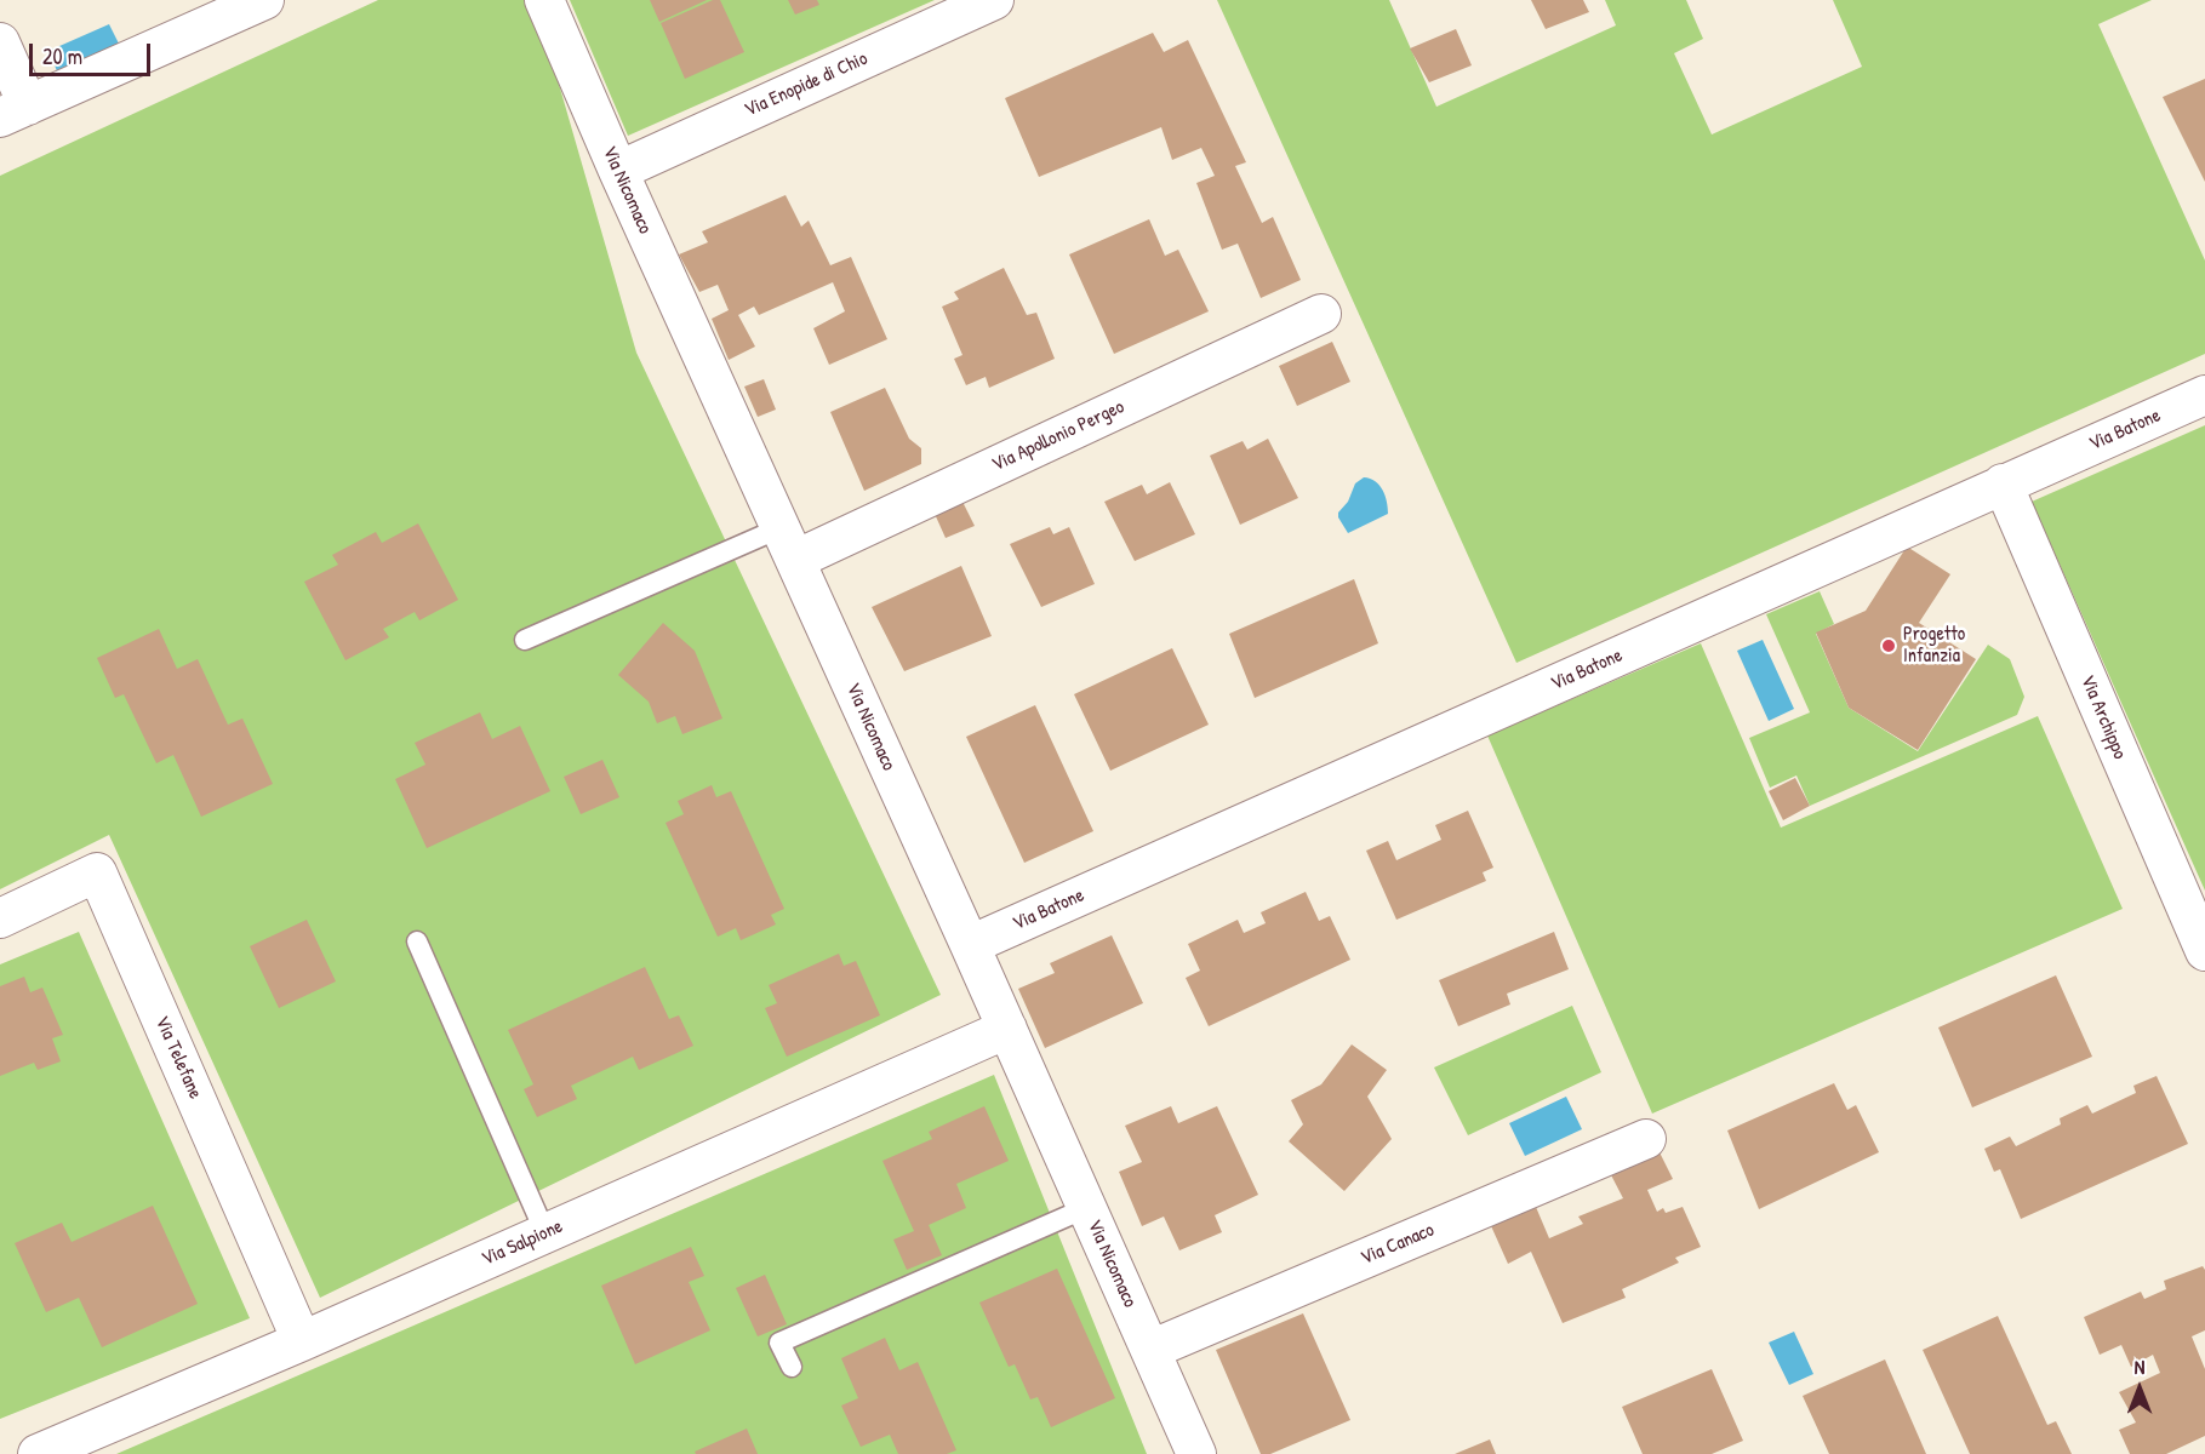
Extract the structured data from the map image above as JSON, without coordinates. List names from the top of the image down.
{
  "streets": {
    "street": [
      "Via Enopide di Chio",
      "Via Nicomaco",
      "Via Batone",
      "Via Apollonio Pergeo",
      "Via Archippo",
      "Via Telefane",
      "Via Salpione",
      "Via Canaco"
    ]
  },
  "crossings": [
    ["Via Enopide di Chio", "Via Nicomaco"],
    ["Via Nicomaco", "Via Batone"],
    ["Via Nicomaco", "Via Apollonio Pergeo"],
    ["Via Nicomaco", "Via Salpione"],
    ["Via Nicomaco", "Via Canaco"],
    ["Via Batone", "Via Archippo"],
    ["Via Telefane", "Via Salpione"]
  ],
  "places": ["Progetto Infanzia"],
  "scale_bar": "20 m",
  "north": "top"
}
